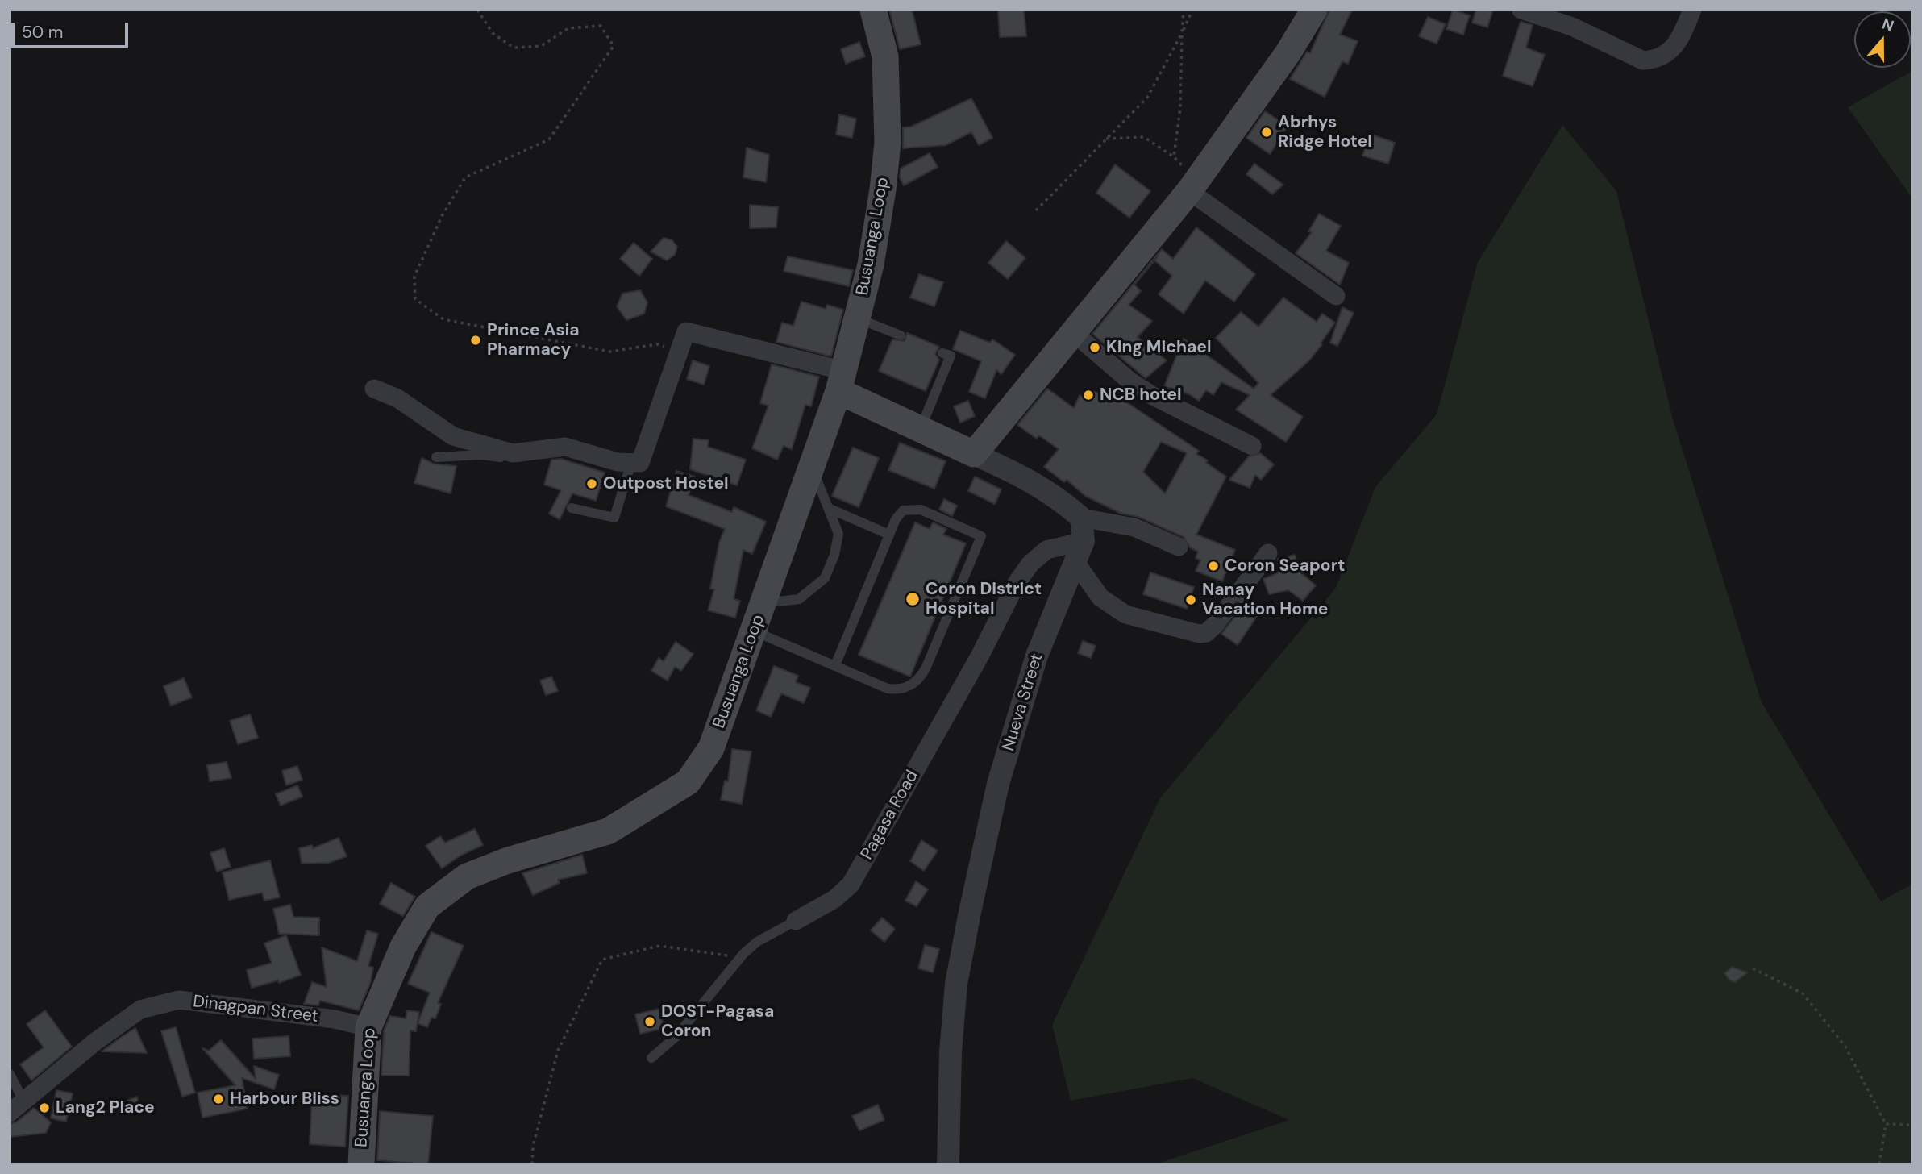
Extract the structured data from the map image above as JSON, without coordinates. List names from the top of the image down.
{
  "streets": {
    "main road": ["Busuanga Loop"],
    "street": ["Nueva Street", "Pagasa Road", "Dinagpan Street"]
  },
  "crossings": [
    ["Busuanga Loop", "Dinagpan Street"],
    ["Nueva Street", "Pagasa Road"]
  ],
  "places": [
    "Abrhys Ridge Hotel",
    "Prince Asia Pharmacy",
    "King Michael",
    "NCB hotel",
    "Outpost Hostel",
    "Coron Seaport",
    "Coron District Hospital",
    "Nanay Vacation Home",
    "DOST-Pagasa Coron",
    "Harbour Bliss",
    "Lang2 Place"
  ],
  "scale_bar": "50 m",
  "north": "top"
}
